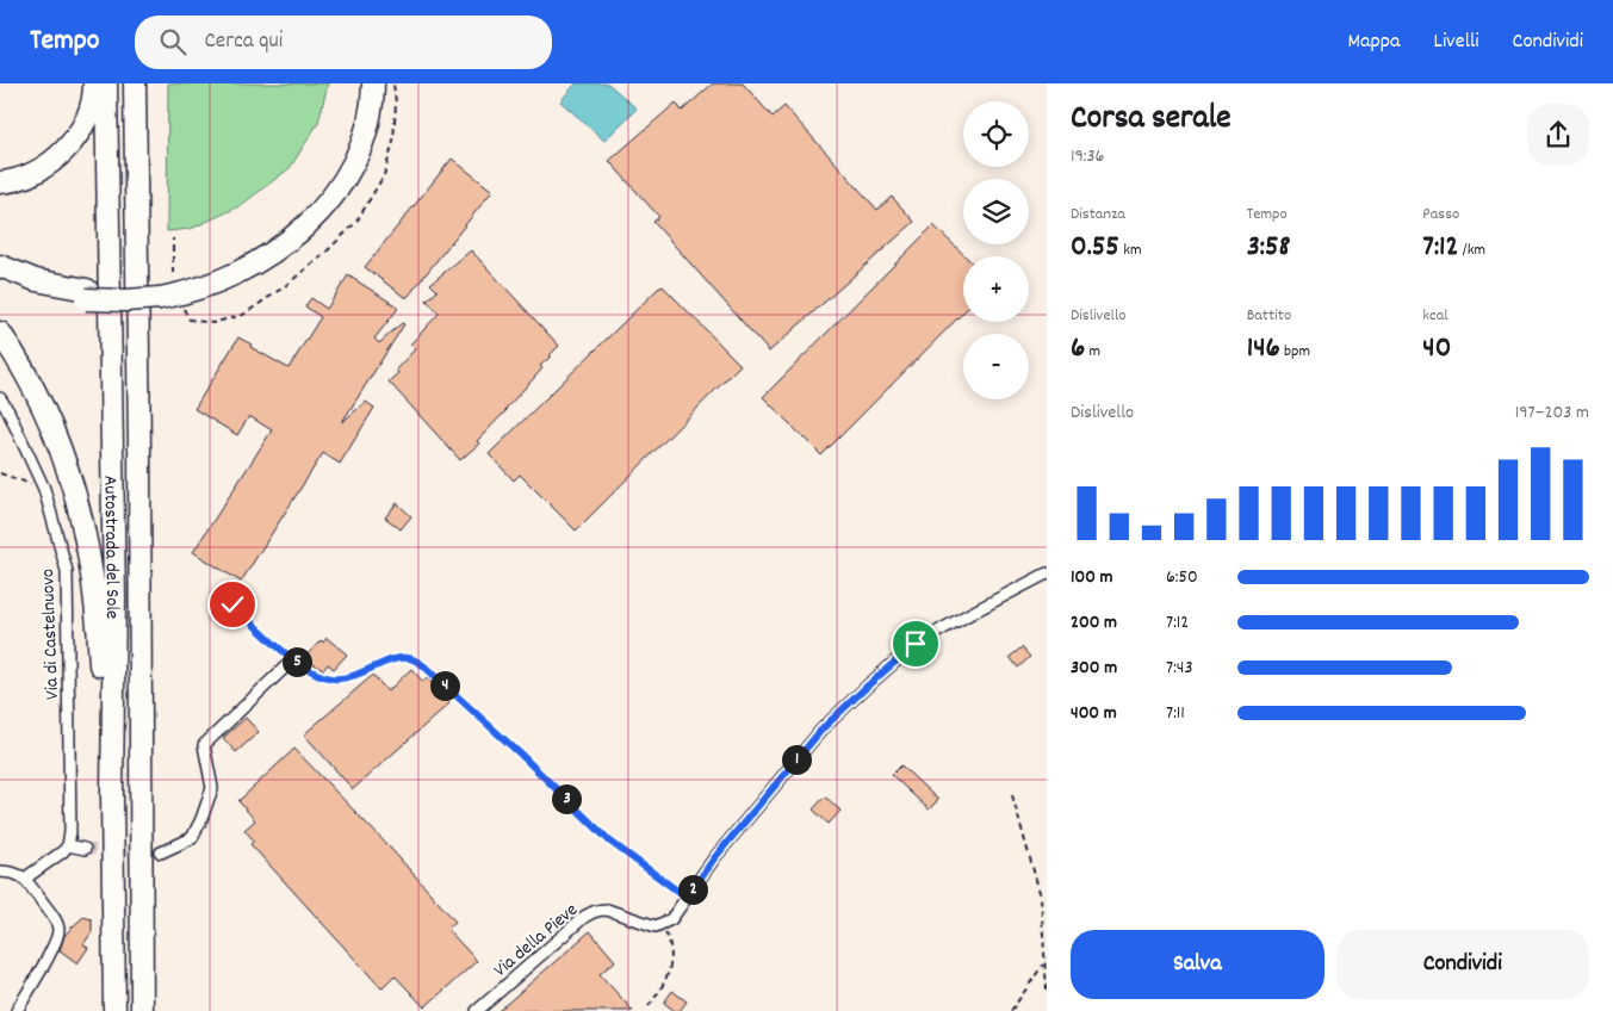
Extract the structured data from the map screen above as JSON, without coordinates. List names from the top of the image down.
{
  "streets": {
    "highway": ["Autostrada del Sole"],
    "street": ["Via di Castelnuovo", "Via della Pieve"]
  },
  "page": {
    "header": "Tempo",
    "search": "Cerca qui",
    "nav": ["Mappa", "Livelli", "Condividi"],
    "heading": ["Corsa serale", "19:36"],
    "map_buttons": ["+", "−"],
    "stats": [
      ["Distanza", "0.55 km"],
      ["Tempo", "3:58"],
      ["Passo", "7:12 /km"],
      ["Dislivello", "6 m"],
      ["Battito", "146 bpm"],
      ["kcal", "40"]
    ],
    "chart": ["Dislivello", "197–203 m"],
    "list": [
      {
        "name": "100 m",
        "note": "6:50"
      },
      {
        "name": "200 m",
        "note": "7:12"
      },
      {
        "name": "300 m",
        "note": "7:43"
      },
      {
        "name": "400 m",
        "note": "7:11"
      }
    ],
    "pins": [
      "5",
      "4",
      "1",
      "3",
      "2"
    ],
    "buttons": ["Salva", "Condividi"]
  }
}
